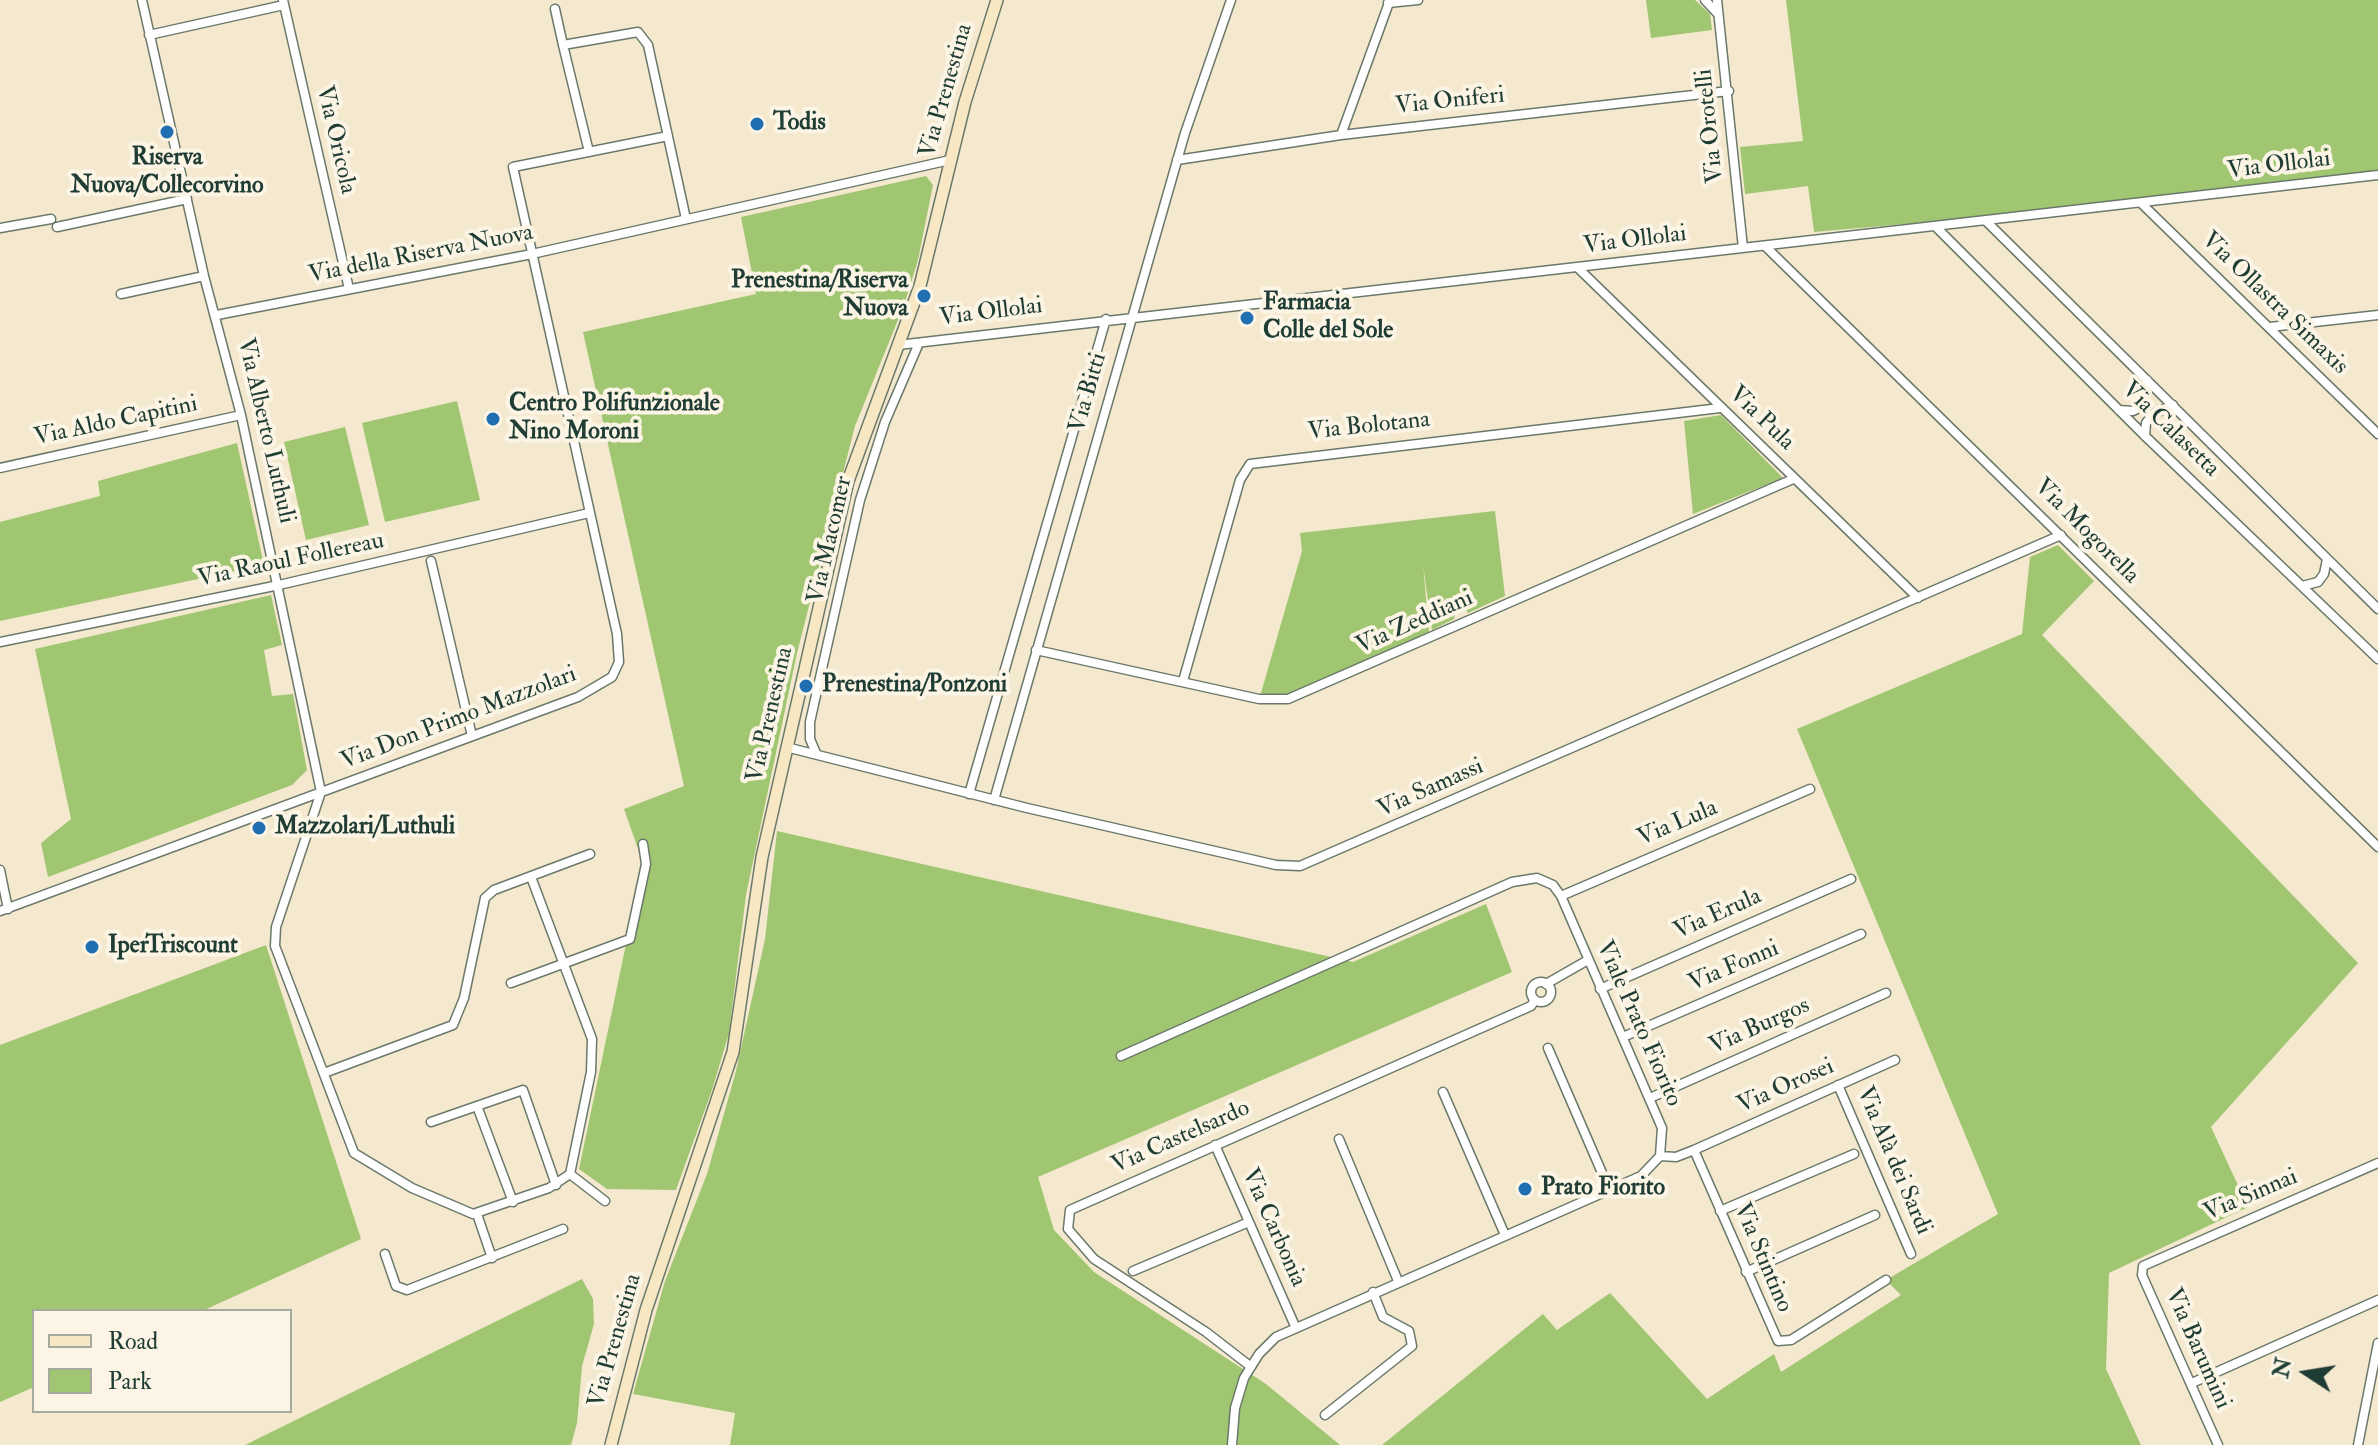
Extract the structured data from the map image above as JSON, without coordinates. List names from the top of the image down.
{
  "streets": {
    "main road": ["Via Prenestina"],
    "street": [
      "Via Oniferi",
      "Via Orotelli",
      "Via Oricola",
      "Via Ollolai",
      "Via della Riserva Nuova",
      "Via Ollastra Simaxis",
      "Via Bitti",
      "Via Pula",
      "Via Aldo Capitini",
      "Via Bolotana",
      "Via Calasetta",
      "Via Alberto Luthuli",
      "Via Mogorella",
      "Via Macomer",
      "Via Raoul Follereau",
      "Via Zeddiani",
      "Via Don Primo Mazzolari",
      "Via Samassi",
      "Via Lula",
      "Via Erula",
      "Via Fonni",
      "Viale Prato Fiorito",
      "Via Burgos",
      "Via Orosei",
      "Via Castelsardo",
      "Via Alà dei Sardi",
      "Via Sinnai",
      "Via Carbonia",
      "Via Stintino",
      "Via Barumini"
    ]
  },
  "crossings": [
    ["Via Prenestina", "Via Ollolai"],
    ["Via Prenestina", "Via della Riserva Nuova"],
    ["Via Prenestina", "Via Samassi"],
    ["Via Oniferi", "Via Orotelli"],
    ["Via Oniferi", "Via Bitti"],
    ["Via Orotelli", "Via Ollolai"],
    ["Via Oricola", "Via della Riserva Nuova"],
    ["Via Ollolai", "Via Ollastra Simaxis"],
    ["Via Ollolai", "Via Bitti"],
    ["Via Ollolai", "Via Pula"],
    ["Via Ollolai", "Via Calasetta"],
    ["Via Ollolai", "Via Mogorella"],
    ["Via Ollolai", "Via Macomer"],
    ["Via della Riserva Nuova", "Via Alberto Luthuli"],
    ["Via della Riserva Nuova", "Via Don Primo Mazzolari"],
    ["Via Bitti", "Via Zeddiani"],
    ["Via Bitti", "Via Samassi"],
    ["Via Pula", "Via Bolotana"],
    ["Via Pula", "Via Zeddiani"],
    ["Via Pula", "Via Samassi"],
    ["Via Aldo Capitini", "Via Alberto Luthuli"],
    ["Via Bolotana", "Via Zeddiani"],
    ["Via Alberto Luthuli", "Via Raoul Follereau"],
    ["Via Alberto Luthuli", "Via Don Primo Mazzolari"],
    ["Via Mogorella", "Via Samassi"],
    ["Via Macomer", "Via Samassi"],
    ["Via Raoul Follereau", "Via Don Primo Mazzolari"],
    ["Via Lula", "Viale Prato Fiorito"],
    ["Via Erula", "Viale Prato Fiorito"],
    ["Via Fonni", "Viale Prato Fiorito"],
    ["Viale Prato Fiorito", "Via Burgos"],
    ["Viale Prato Fiorito", "Via Castelsardo"],
    ["Via Orosei", "Via Alà dei Sardi"],
    ["Via Orosei", "Via Stintino"],
    ["Via Castelsardo", "Via Carbonia"],
    ["Via Sinnai", "Via Barumini"]
  ],
  "places": [
    "Todis",
    "Riserva Nuova/Collecorvino",
    "Prenestina/Riserva Nuova",
    "Farmacia Colle del Sole",
    "Centro Polifunzionale Nino Moroni",
    "Prenestina/Ponzoni",
    "Mazzolari/Luthuli",
    "IperTriscount",
    "Prato Fiorito"
  ],
  "legend": ["Road", "Park"],
  "north": "left"
}
